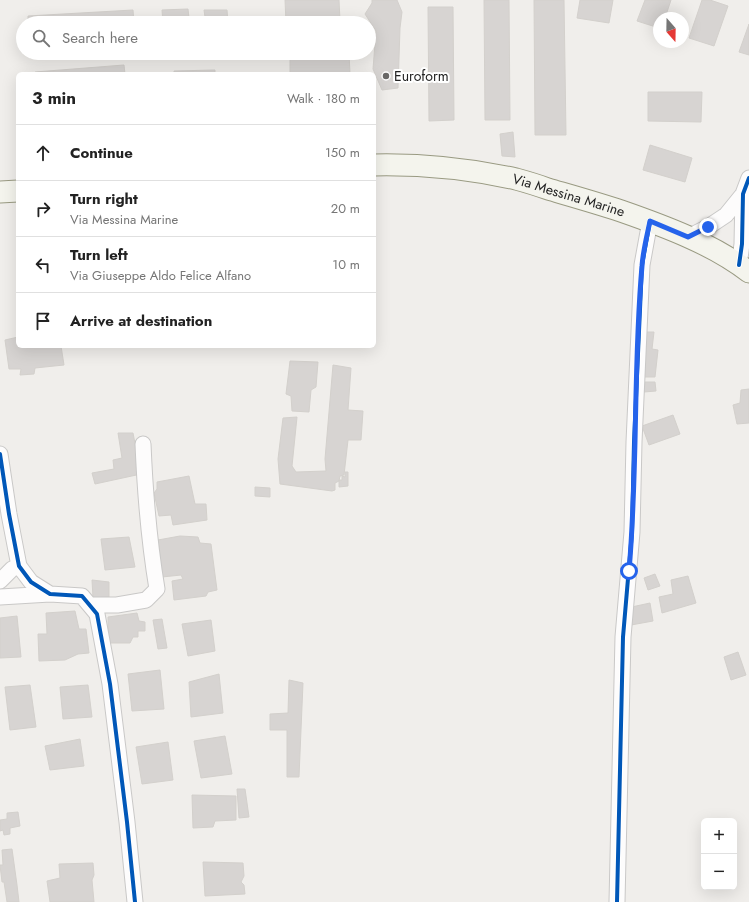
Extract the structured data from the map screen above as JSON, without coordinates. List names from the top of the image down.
{
  "streets": {
    "main road": ["Via Messina Marine"]
  },
  "places": ["Euroform"],
  "north": "bottom",
  "page": {
    "search": "Search here",
    "heading": ["3 min", "Walk · 180 m"],
    "list": [
      ["Continue", "150 m"],
      ["Turn right", "Via Messina Marine", "20 m"],
      ["Turn left", "Via Giuseppe Aldo Felice Alfano", "10 m"],
      "Arrive at destination"
    ],
    "map_buttons": ["+", "−"]
  }
}
